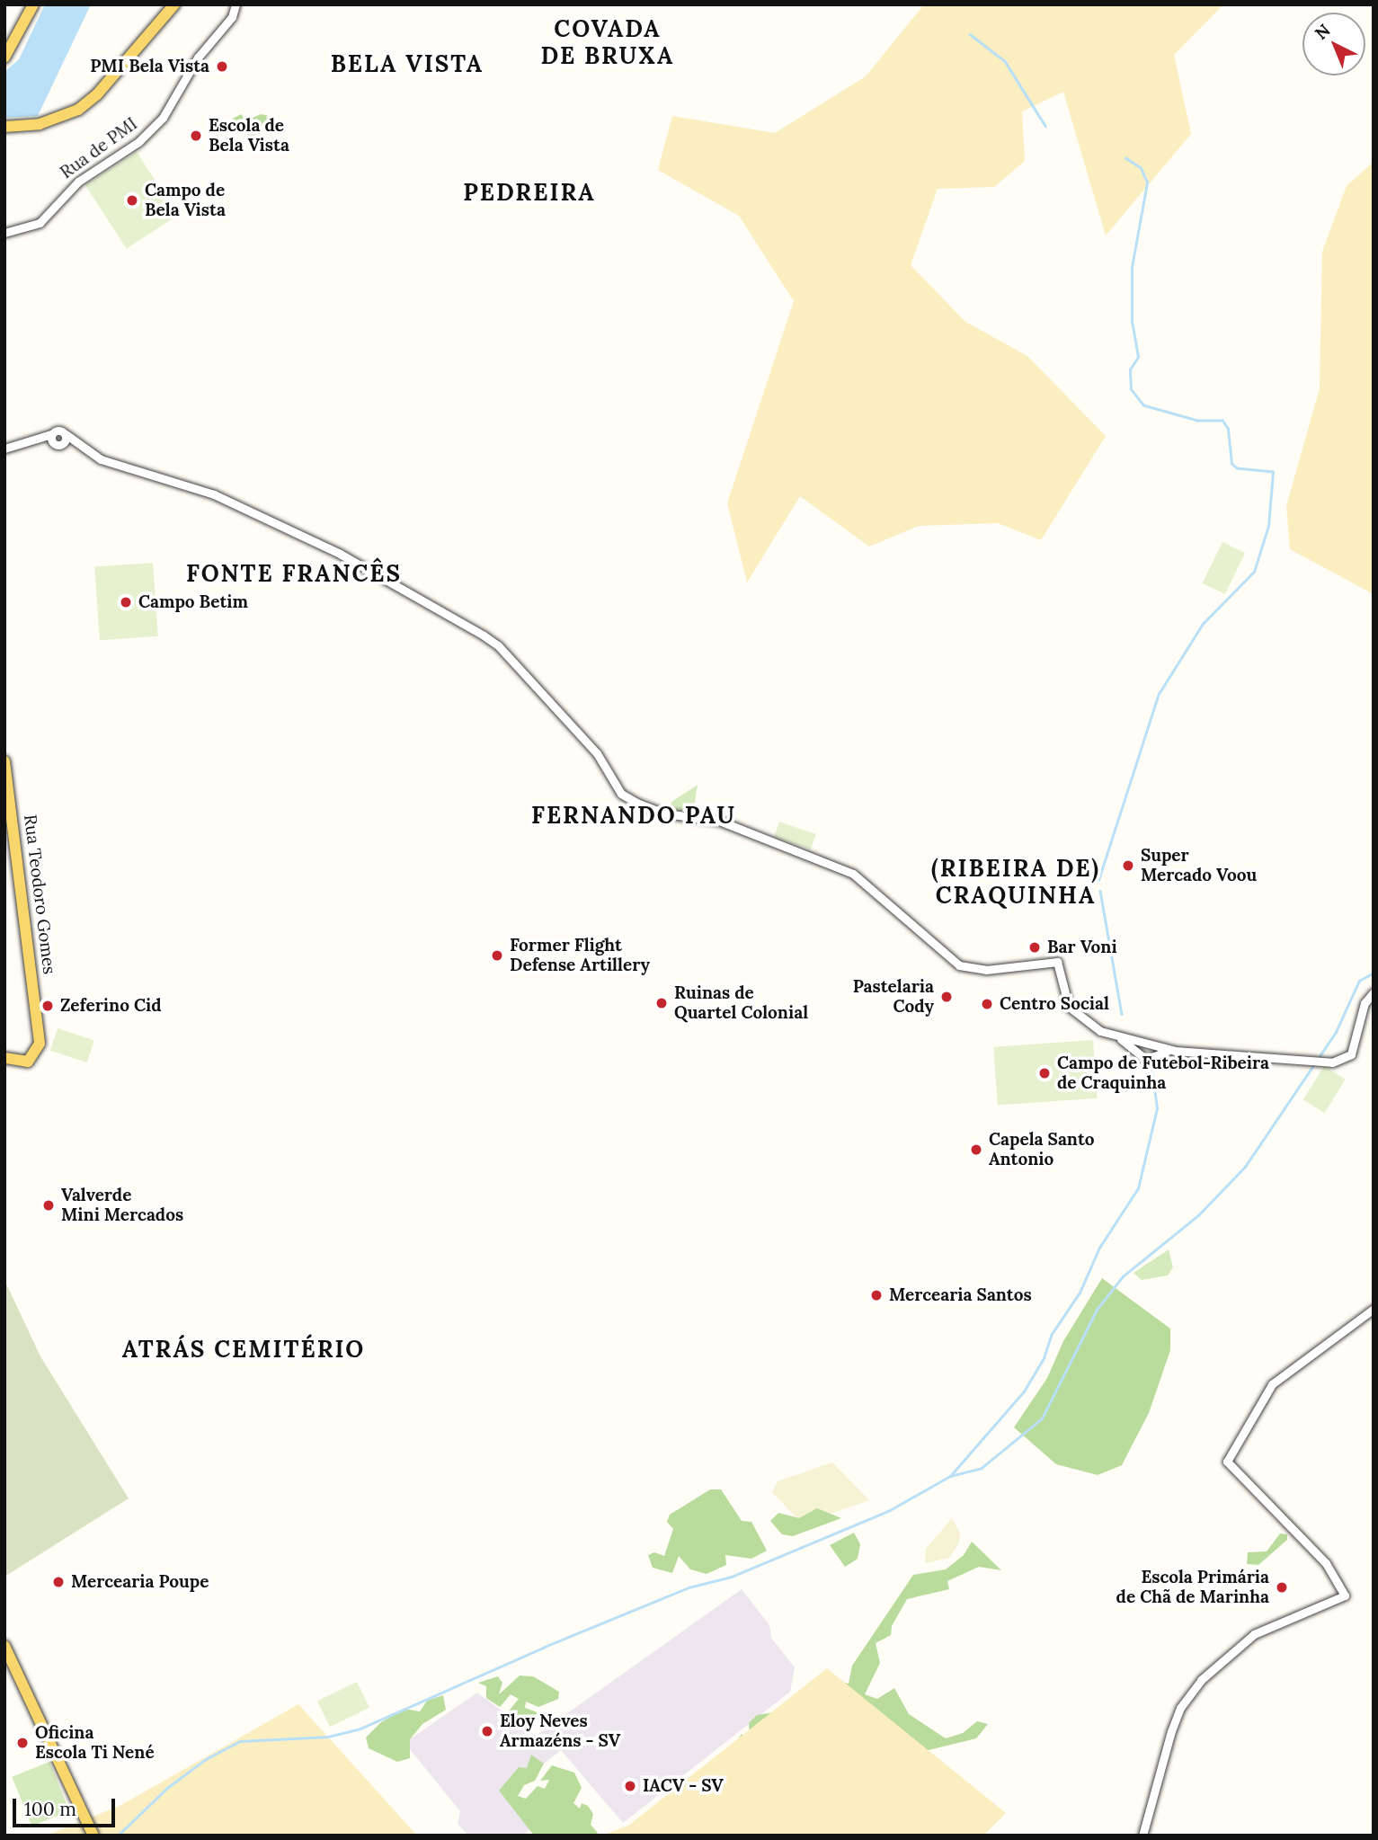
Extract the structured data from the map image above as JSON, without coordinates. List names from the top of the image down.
{
  "streets": {
    "main road": ["Rua Teodoro Gomes"],
    "street": ["Rua de PMI"]
  },
  "districts": [
    "COVADA DE BRUXA",
    "BELA VISTA",
    "PEDREIRA",
    "FONTE FRANCÊS",
    "FERNANDO PAU",
    "(RIBEIRA DE) CRAQUINHA",
    "ATRÁS CEMITÉRIO"
  ],
  "places": [
    "PMI Bela Vista",
    "Escola de Bela Vista",
    "Campo de Bela Vista",
    "Campo Betim",
    "Super Mercado Voou",
    "Bar Voni",
    "Former Flight Defense Artillery",
    "Pastelaria Cody",
    "Ruinas de Quartel Colonial",
    "Centro Social",
    "Zeferino Cid",
    "Campo de Futebol-Ribeira de Craquinha",
    "Capela Santo Antonio",
    "Valverde Mini Mercados",
    "Mercearia Santos",
    "Mercearia Poupe",
    "Escola Primária de Chã de Marinha",
    "Eloy Neves Armazéns - SV",
    "Oficina Escola Ti Nené",
    "IACV - SV"
  ],
  "scale_bar": "100 m",
  "north": "top left"
}
